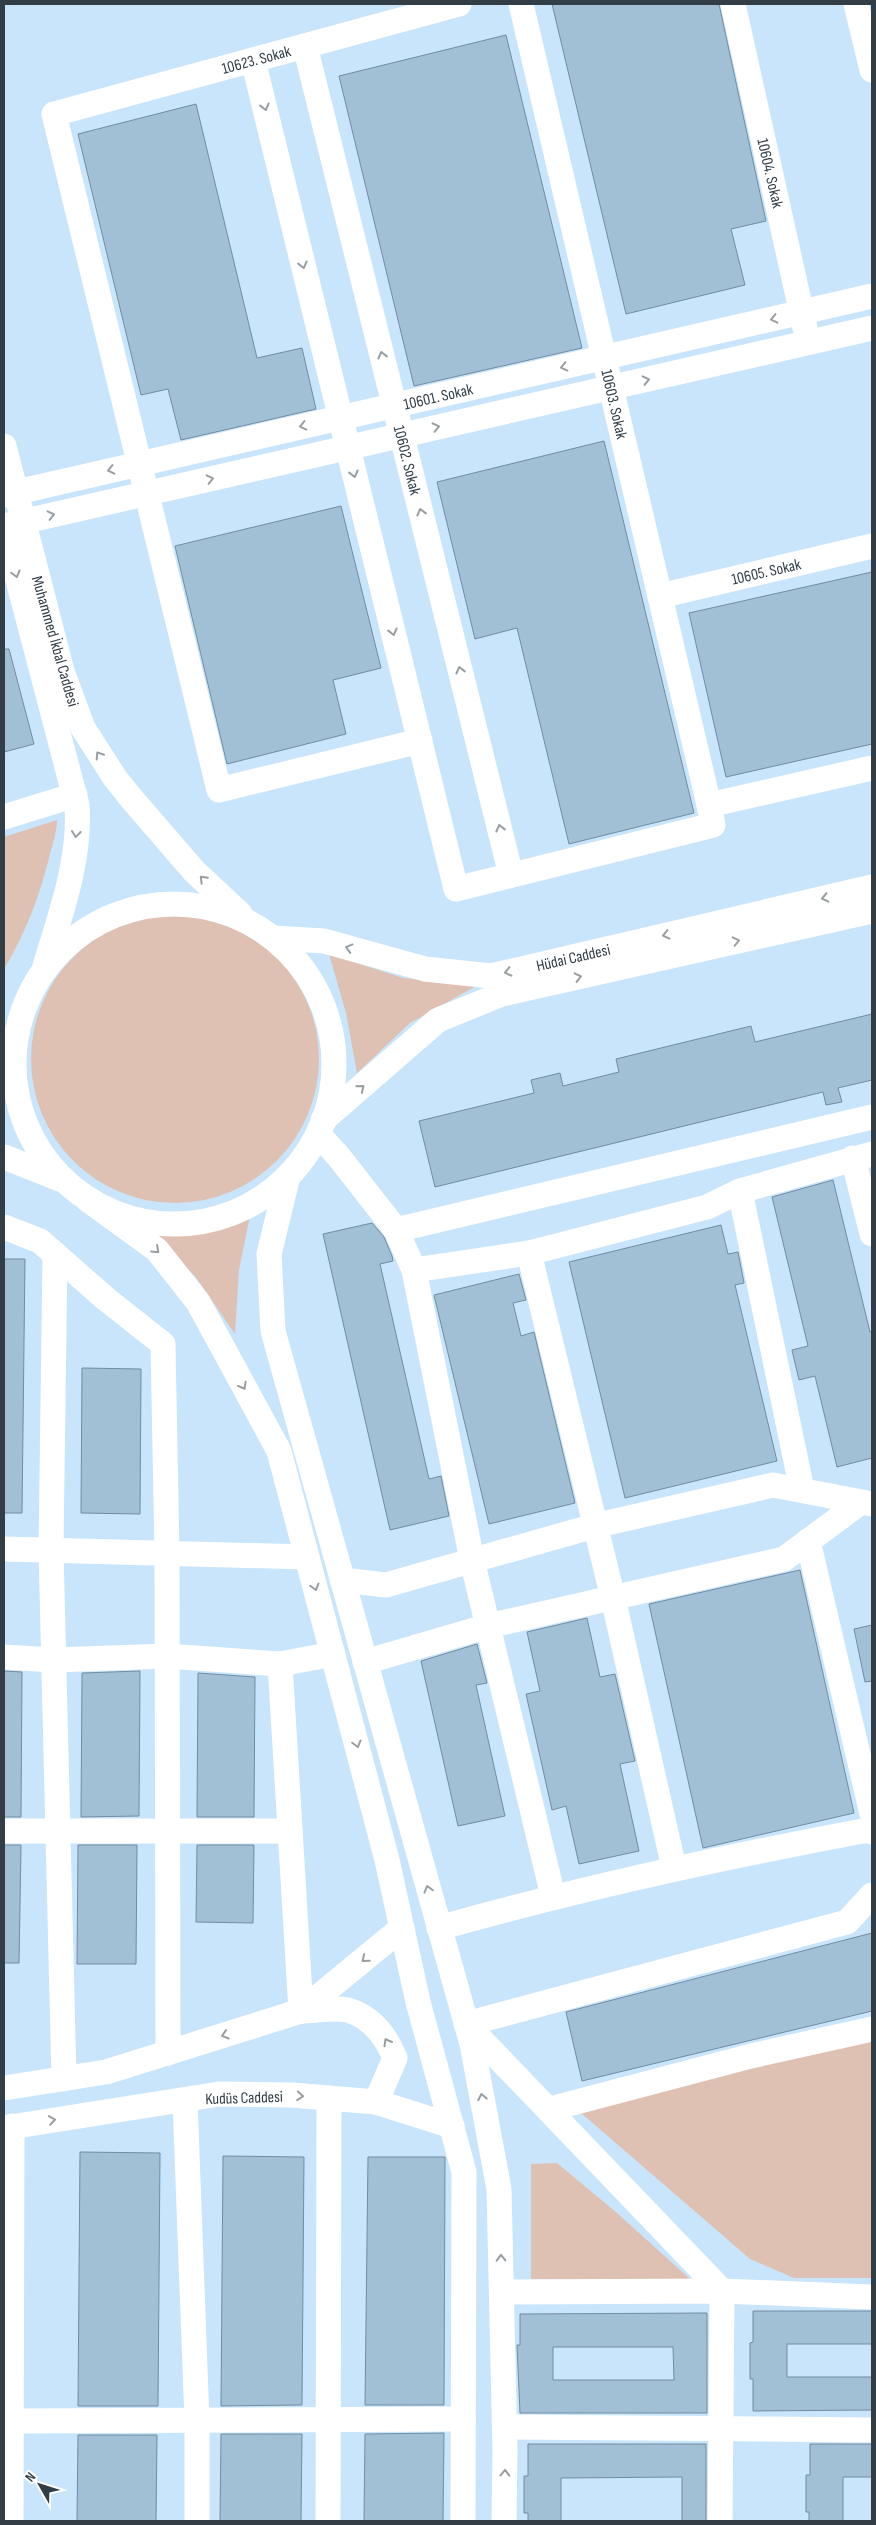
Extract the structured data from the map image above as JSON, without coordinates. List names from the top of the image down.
{
  "streets": {
    "street": [
      "10623. Sokak",
      "10604. Sokak",
      "10601. Sokak",
      "10603. Sokak",
      "10602. Sokak",
      "10605. Sokak",
      "Muhammed İkbal Caddesi",
      "Hüdai Caddesi",
      "Kudüs Caddesi"
    ]
  },
  "crossings": [
    ["10623. Sokak", "10601. Sokak"],
    ["10623. Sokak", "10602. Sokak"],
    ["10604. Sokak", "10601. Sokak"],
    ["10601. Sokak", "10603. Sokak"],
    ["10601. Sokak", "10602. Sokak"],
    ["10601. Sokak", "Muhammed İkbal Caddesi"],
    ["10603. Sokak", "10602. Sokak"],
    ["10603. Sokak", "10605. Sokak"]
  ],
  "north": "top left"
}
